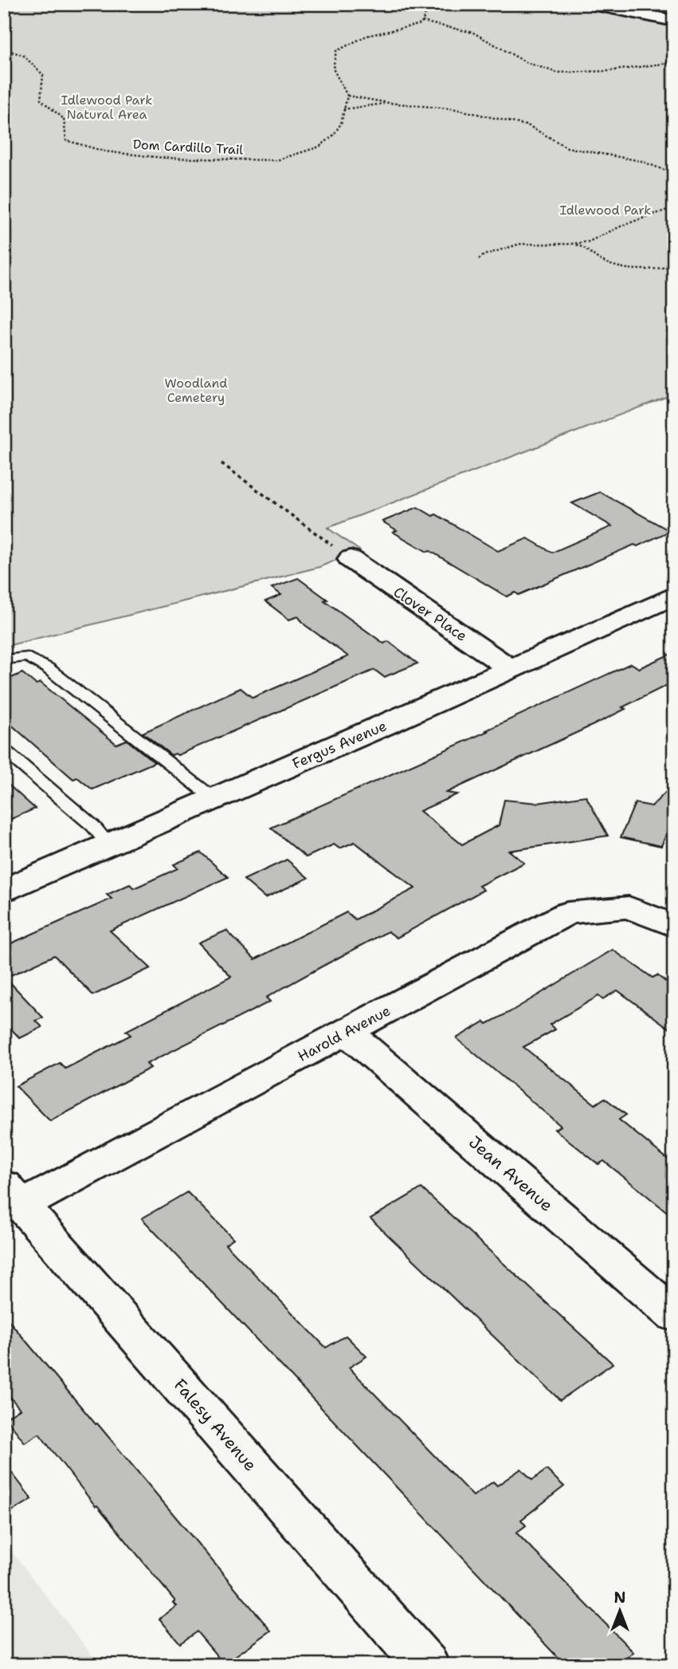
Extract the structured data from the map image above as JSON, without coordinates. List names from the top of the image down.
{
  "streets": {
    "street": [
      "Clover Place",
      "Fergus Avenue",
      "Harold Avenue",
      "Jean Avenue",
      "Falesy Avenue"
    ],
    "path": ["Dom Cardillo Trail"]
  },
  "crossings": [
    ["Clover Place", "Fergus Avenue"],
    ["Harold Avenue", "Jean Avenue"],
    ["Harold Avenue", "Falesy Avenue"]
  ],
  "parks": ["Idlewood Park Natural Area", "Idlewood Park", "Woodland Cemetery"],
  "north": "top"
}
